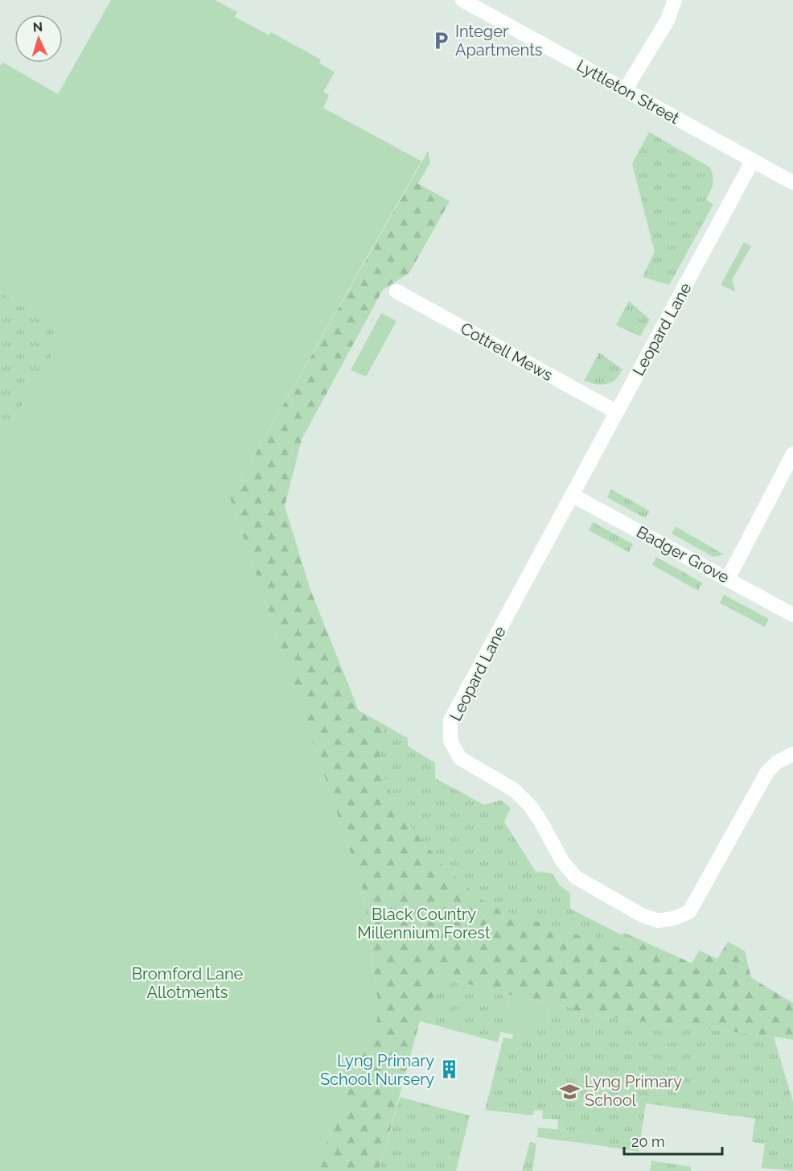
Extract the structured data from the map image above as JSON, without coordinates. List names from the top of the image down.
{
  "streets": {
    "street": [
      "Lyttleton Street",
      "Leopard Lane",
      "Cottrell Mews",
      "Badger Grove"
    ]
  },
  "crossings": [
    ["Lyttleton Street", "Leopard Lane"],
    ["Leopard Lane", "Cottrell Mews"],
    ["Leopard Lane", "Badger Grove"]
  ],
  "parks": ["Black Country Millennium Forest", "Bromford Lane Allotments"],
  "places": {
    "parking": ["Integer Apartments"],
    "building": ["Lyng Primary School Nursery"],
    "school or university": ["Lyng Primary School"]
  },
  "scale_bar": "20 m",
  "north": "top"
}
